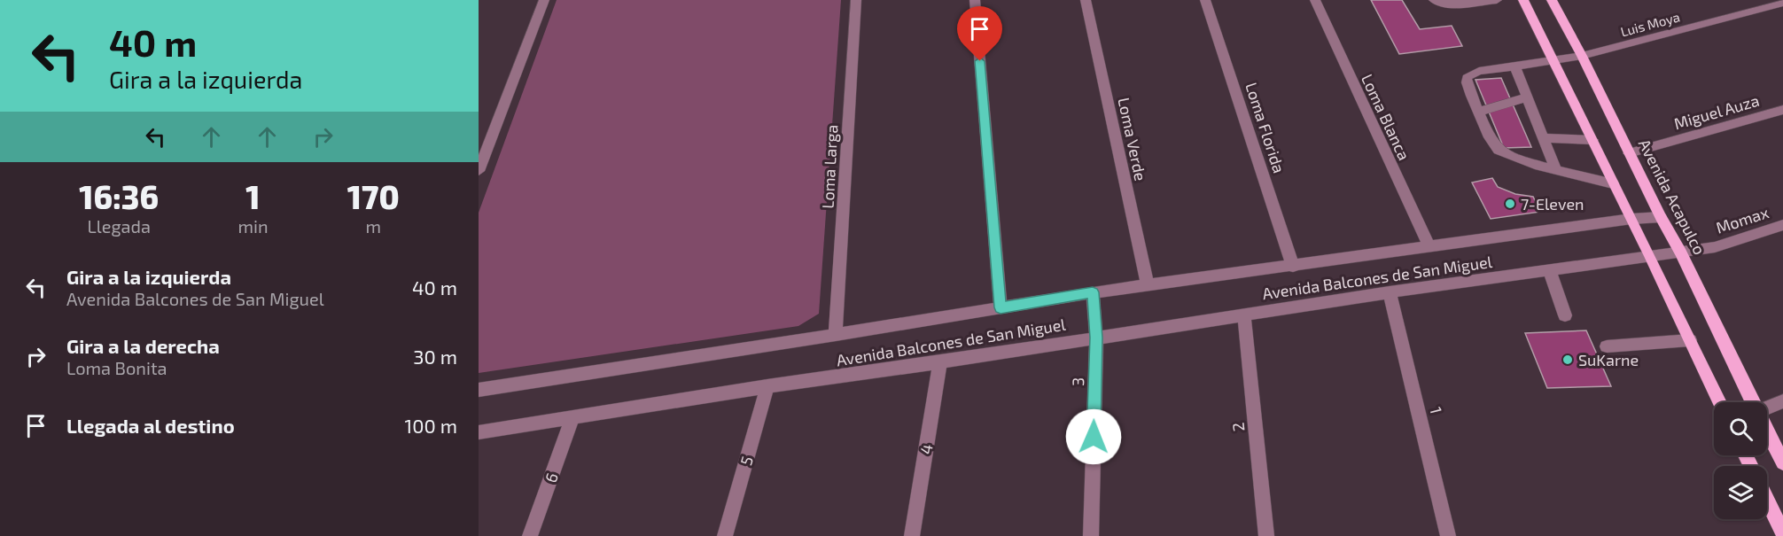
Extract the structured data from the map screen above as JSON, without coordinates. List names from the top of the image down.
{
  "streets": {
    "main road": ["Avenida Acapulco"],
    "street": [
      "Luis Moya",
      "Miguel Auza",
      "Loma Blanca",
      "Loma Florida",
      "Loma Verde",
      "Loma Larga",
      "Momax",
      "Avenida Balcones de San Miguel",
      "3",
      "1",
      "2",
      "4",
      "5",
      "6"
    ]
  },
  "crossings": [
    ["Luis Moya", "Avenida Acapulco"],
    ["Miguel Auza", "Avenida Acapulco"],
    ["Loma Blanca", "Avenida Balcones de San Miguel"],
    ["Loma Florida", "Avenida Balcones de San Miguel"],
    ["Loma Verde", "Avenida Balcones de San Miguel"],
    ["Loma Larga", "Avenida Balcones de San Miguel"],
    ["Avenida Acapulco", "Momax"],
    ["Avenida Balcones de San Miguel", "3"],
    ["Avenida Balcones de San Miguel", "1"],
    ["Avenida Balcones de San Miguel", "2"],
    ["Avenida Balcones de San Miguel", "4"],
    ["Avenida Balcones de San Miguel", "5"],
    ["Avenida Balcones de San Miguel", "6"]
  ],
  "places": ["7-Eleven", "SuKarne"],
  "page": {
    "turn": ["40 m", "Gira a la izquierda"],
    "eta": [
      "16:36",
      "Llegada",
      "1",
      "min",
      "170",
      "m"
    ],
    "list": [
      {
        "name": "Gira a la izquierda",
        "note": "Avenida Balcones de San Miguel",
        "value": "40 m"
      },
      {
        "name": "Gira a la derecha",
        "note": "Loma Bonita",
        "value": "30 m"
      },
      {
        "name": "Llegada al destino",
        "value": "100 m"
      }
    ]
  }
}
